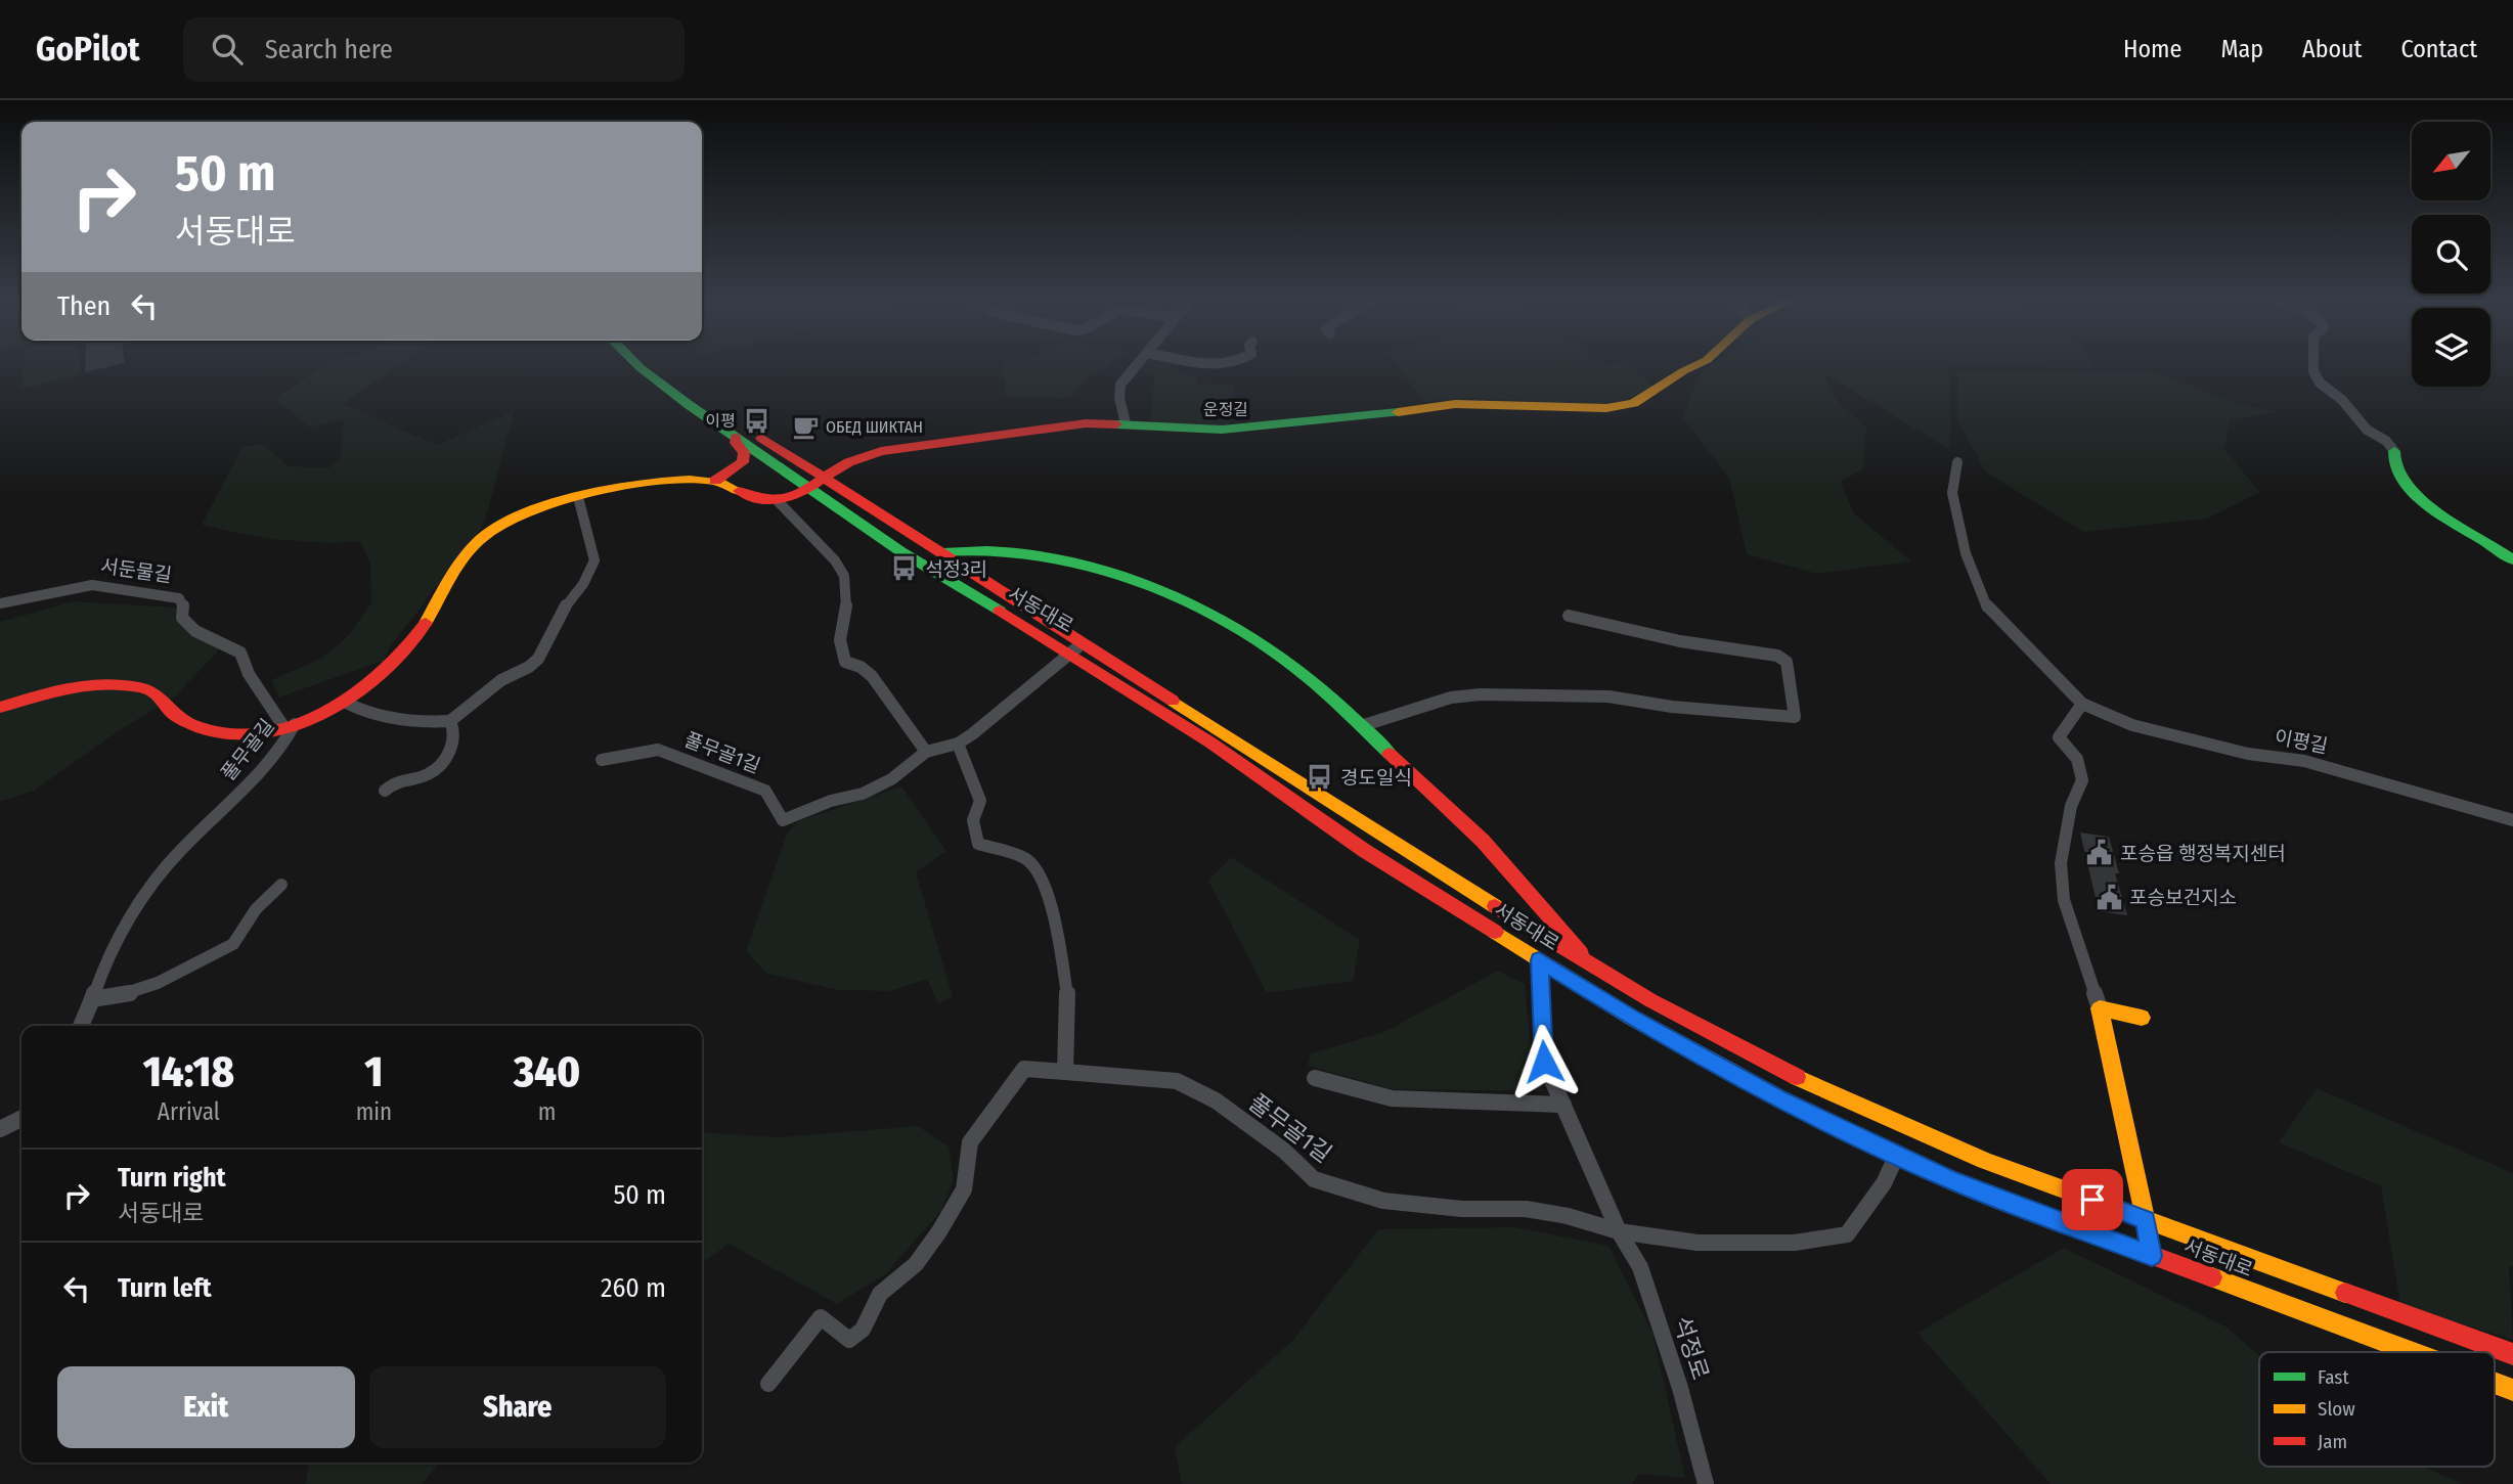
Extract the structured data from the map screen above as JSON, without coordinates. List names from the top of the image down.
{
  "streets": {
    "main road": ["운정길", "서동대로", "풀무골길"],
    "street": [
      "서둔물길",
      "이평길",
      "풀무골1길",
      "석정로"
    ]
  },
  "crossings": [
    ["운정길", "서동대로"],
    ["서둔물길", "풀무골길"],
    ["서동대로", "풀무골1길"],
    ["풀무골1길", "석정로"]
  ],
  "places": {
    "bus stop": ["이평", "석정3리", "경도일식"],
    "cafe": ["ОБЕД ШИКТАН"],
    "public building": ["포승읍 행정복지센터", "포승보건지소"]
  },
  "legend": ["Fast", "Slow", "Jam"],
  "north": "bottom left",
  "page": {
    "header": "GoPilot",
    "search": "Search here",
    "nav": [
      "Home",
      "Map",
      "About",
      "Contact"
    ],
    "turn": ["50 m", "서동대로"],
    "then": "Then",
    "eta": [
      "14:18",
      "Arrival",
      "1",
      "min",
      "340",
      "m"
    ],
    "list": [
      {
        "name": "Turn right",
        "note": "서동대로",
        "value": "50 m"
      },
      {
        "name": "Turn left",
        "value": "260 m"
      }
    ],
    "buttons": ["Exit", "Share"]
  }
}
